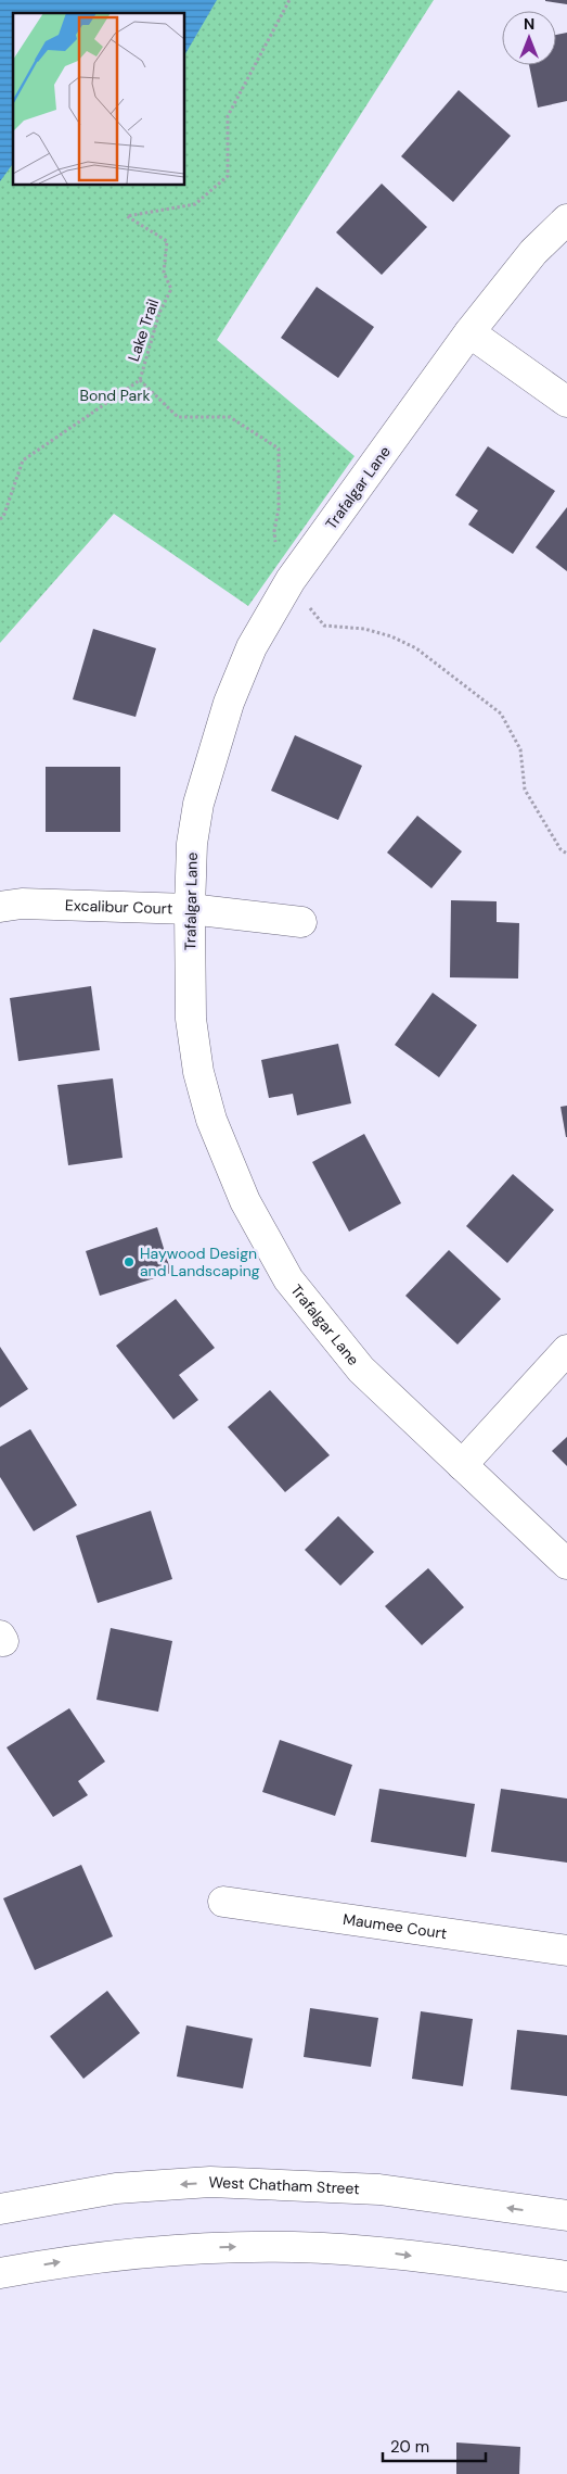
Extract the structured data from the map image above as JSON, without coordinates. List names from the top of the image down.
{
  "streets": {
    "street": [
      "Trafalgar Lane",
      "Excalibur Court",
      "Maumee Court",
      "West Chatham Street"
    ],
    "path": ["Lake Trail"]
  },
  "crossings": [
    ["Trafalgar Lane", "Excalibur Court"]
  ],
  "parks": ["Bond Park"],
  "places": ["Haywood Design and Landscaping"],
  "scale_bar": "20 m",
  "north": "top"
}
